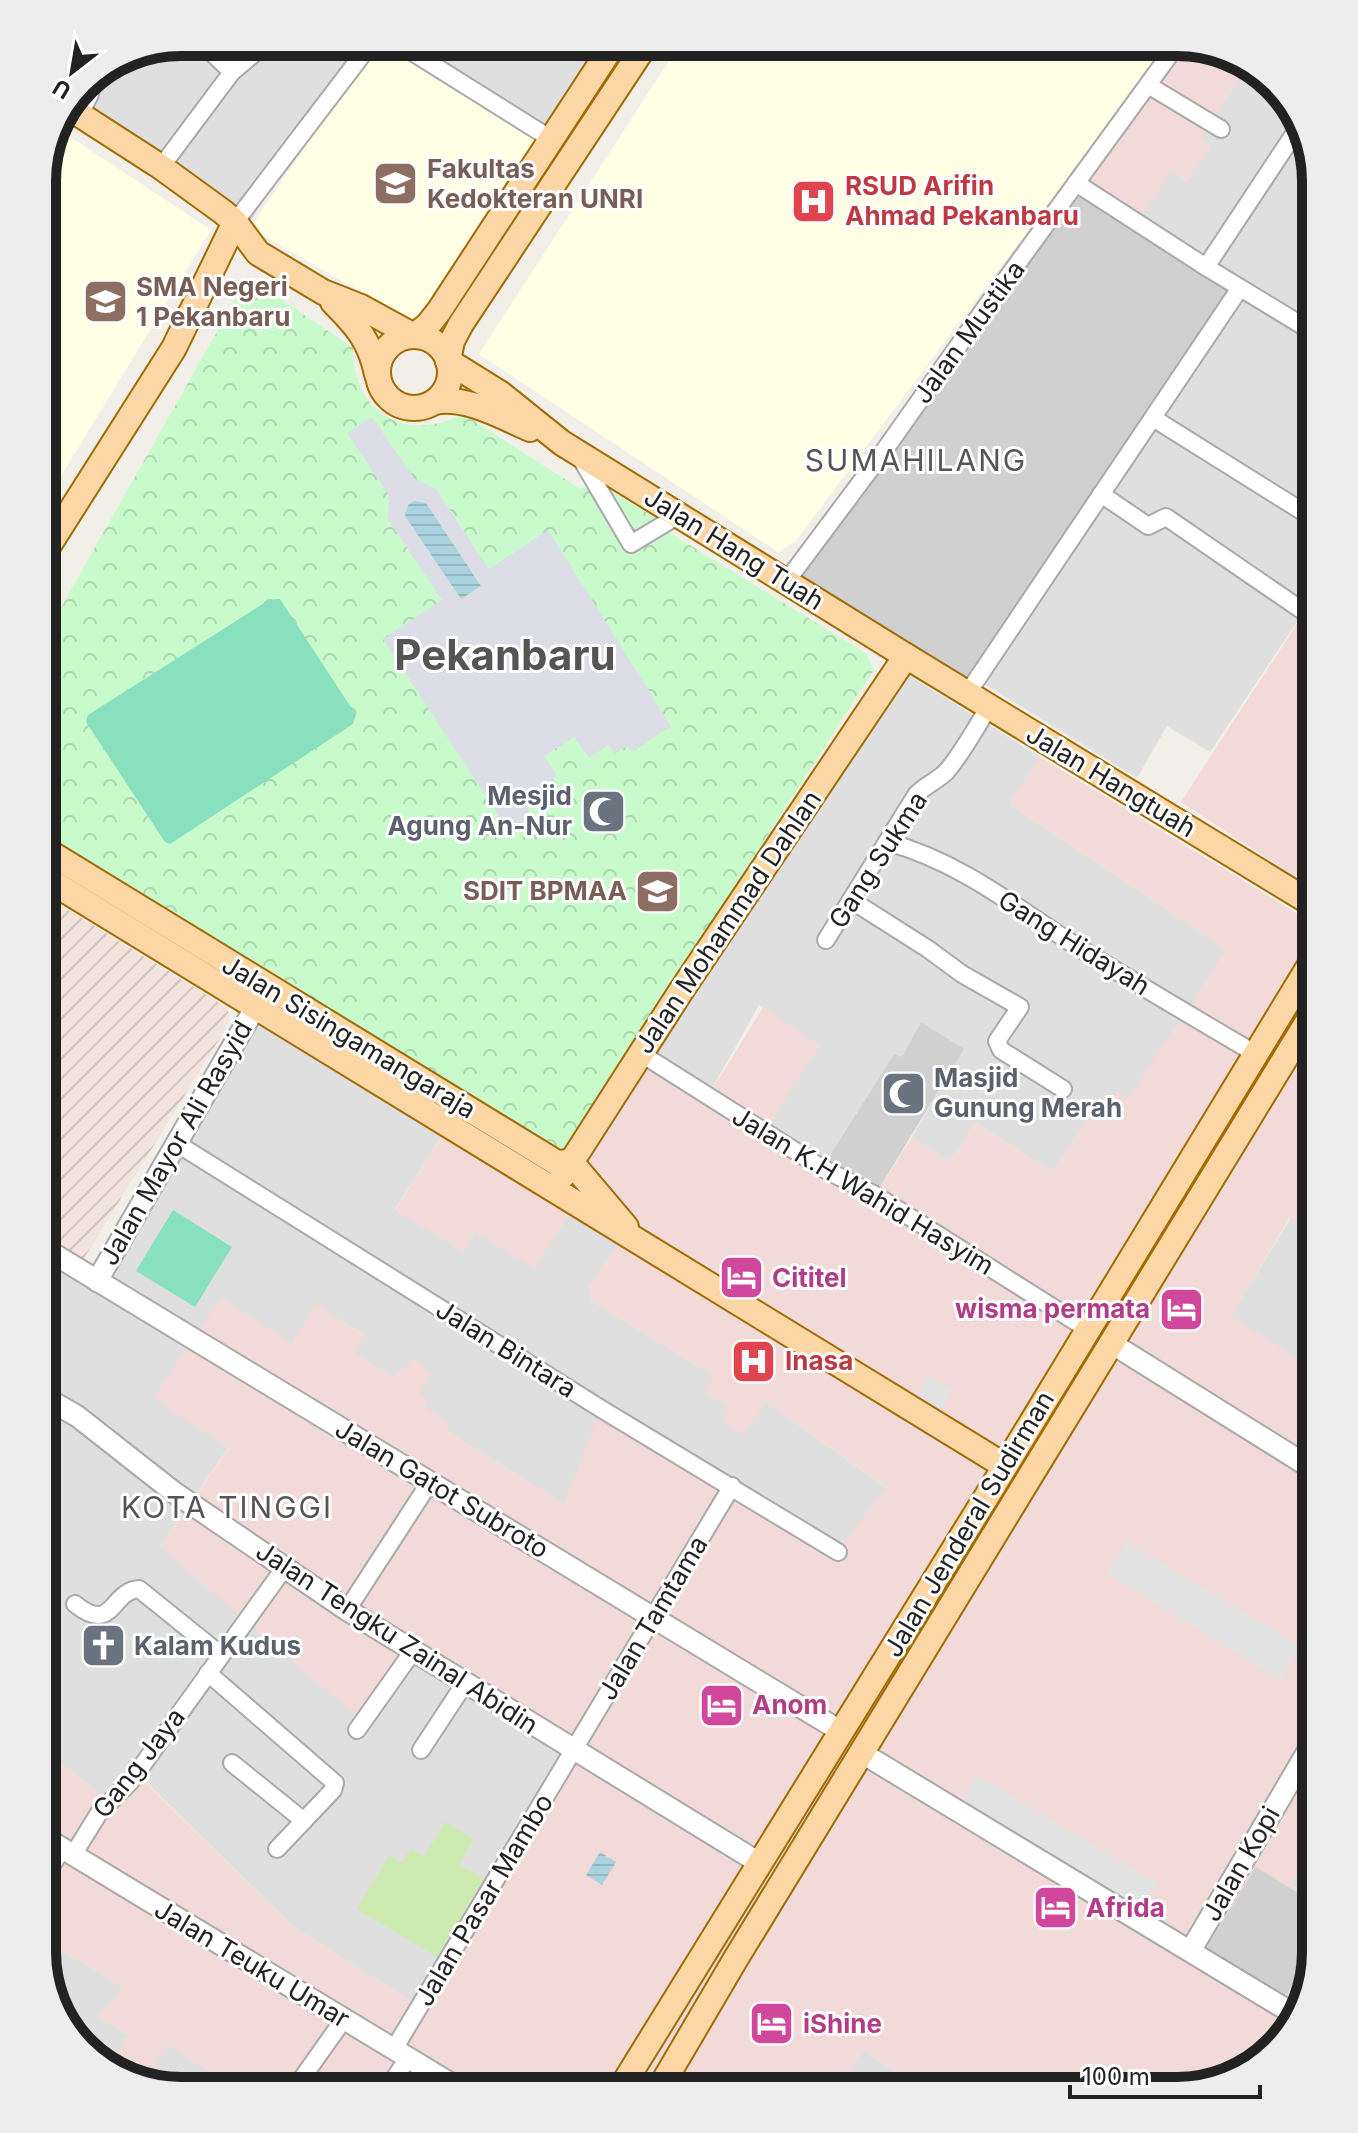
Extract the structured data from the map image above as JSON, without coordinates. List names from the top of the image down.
{
  "streets": {
    "main road": [
      "Jalan Hang Tuah",
      "Jalan Hangtuah",
      "Jalan Mohammad Dahlan",
      "Jalan Sisingamangaraja",
      "Jalan Jenderal Sudirman"
    ],
    "street": [
      "Jalan Mustika",
      "Gang Sukma",
      "Gang Hidayah",
      "Jalan Mayor Ali Rasyid",
      "Jalan K.H Wahid Hasyim",
      "Jalan Bintara",
      "Jalan Gatot Subroto",
      "Jalan Tamtama",
      "Jalan Tengku Zainal Abidin",
      "Gang Jaya",
      "Jalan Kopi",
      "Jalan Pasar Mambo",
      "Jalan Teuku Umar"
    ]
  },
  "crossings": [
    ["Jalan Mustika", "Jalan Hang Tuah"],
    ["Jalan Hang Tuah", "Jalan Hangtuah"],
    ["Jalan Hang Tuah", "Jalan Mohammad Dahlan"],
    ["Jalan Hangtuah", "Gang Sukma"],
    ["Jalan Hangtuah", "Jalan Mohammad Dahlan"],
    ["Gang Sukma", "Gang Hidayah"],
    ["Jalan Mohammad Dahlan", "Jalan Sisingamangaraja"],
    ["Jalan Mohammad Dahlan", "Jalan K.H Wahid Hasyim"],
    ["Gang Hidayah", "Jalan Jenderal Sudirman"],
    ["Jalan Sisingamangaraja", "Jalan Mayor Ali Rasyid"],
    ["Jalan Sisingamangaraja", "Jalan Jenderal Sudirman"],
    ["Jalan Mayor Ali Rasyid", "Jalan Bintara"],
    ["Jalan Mayor Ali Rasyid", "Jalan Gatot Subroto"],
    ["Jalan K.H Wahid Hasyim", "Jalan Jenderal Sudirman"],
    ["Jalan Bintara", "Jalan Tamtama"],
    ["Jalan Gatot Subroto", "Jalan Jenderal Sudirman"],
    ["Jalan Gatot Subroto", "Jalan Tamtama"],
    ["Jalan Jenderal Sudirman", "Jalan Tengku Zainal Abidin"],
    ["Jalan Tamtama", "Jalan Tengku Zainal Abidin"],
    ["Jalan Tamtama", "Jalan Pasar Mambo"],
    ["Jalan Tengku Zainal Abidin", "Gang Jaya"],
    ["Jalan Tengku Zainal Abidin", "Jalan Pasar Mambo"],
    ["Gang Jaya", "Jalan Teuku Umar"],
    ["Jalan Pasar Mambo", "Jalan Teuku Umar"]
  ],
  "districts": ["SUMAHILANG", "Pekanbaru", "KOTA TINGGI"],
  "places": {
    "school or university": ["Fakultas Kedokteran UNRI", "SMA Negeri 1 Pekanbaru", "SDIT BPMAA"],
    "hospital": ["RSUD Arifin Ahmad Pekanbaru", "Inasa"],
    "mosque": ["Mesjid Agung An-Nur", "Masjid Gunung Merah"],
    "hotel": [
      "Cititel",
      "wisma permata",
      "Anom",
      "Afrida",
      "iShine"
    ],
    "church": ["Kalam Kudus"]
  },
  "scale_bar": "100 m",
  "north": "bottom left"
}
